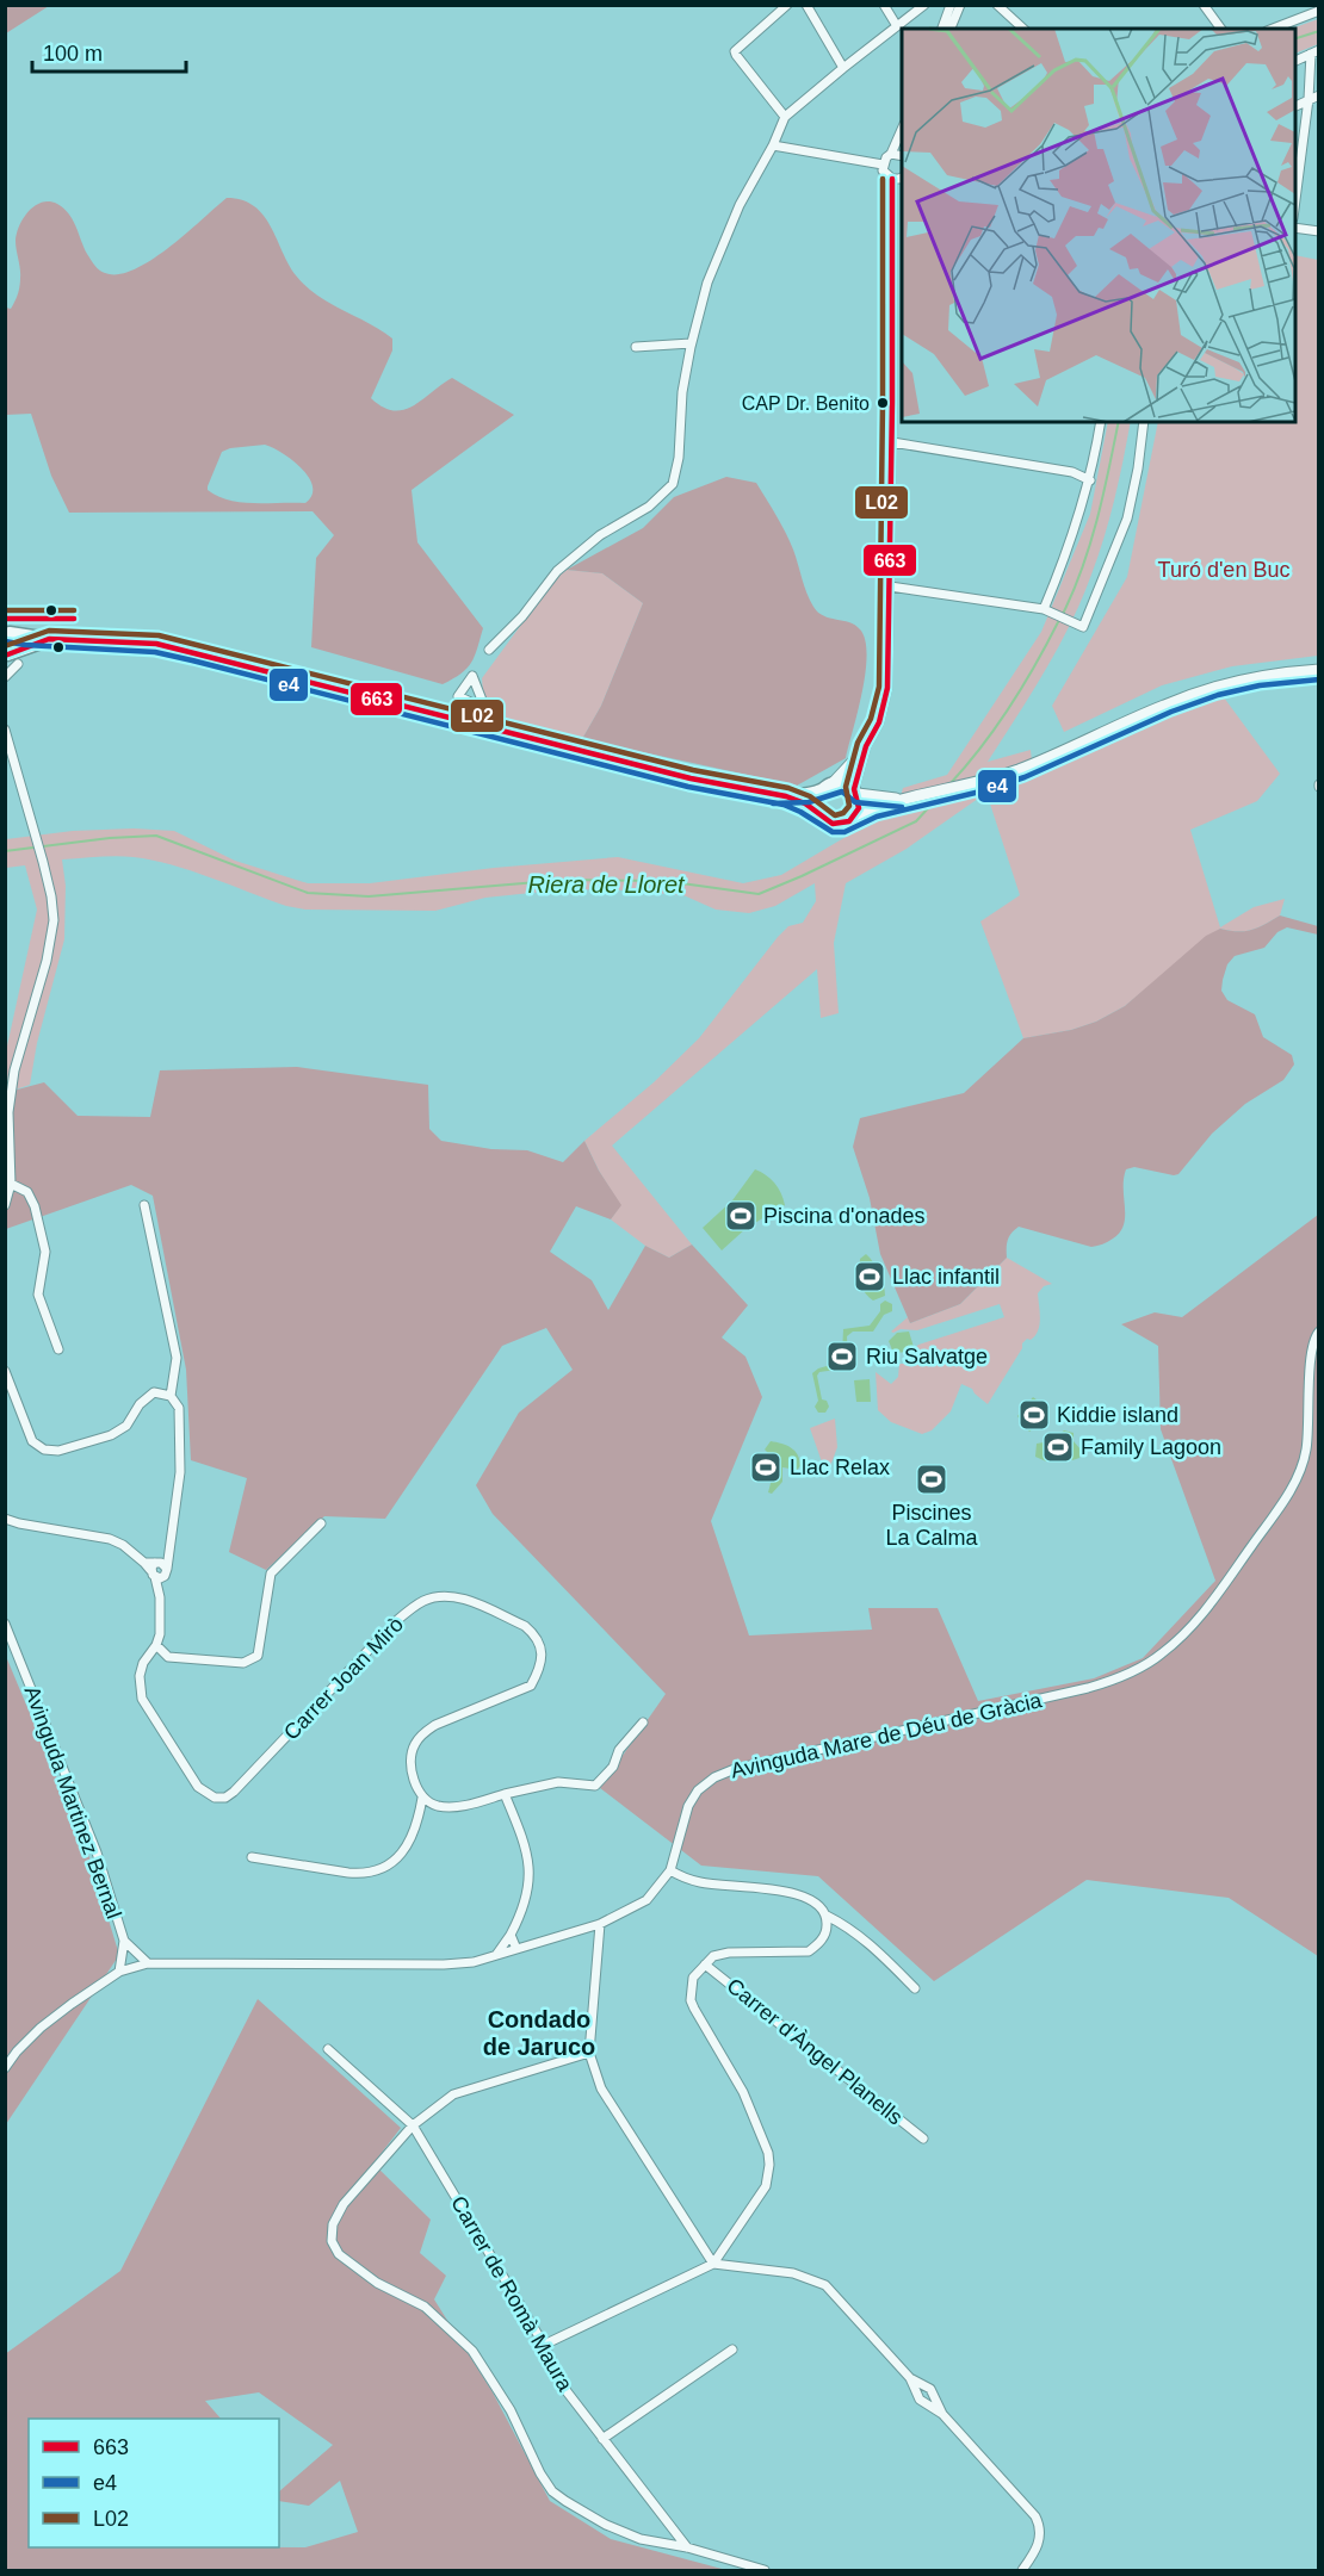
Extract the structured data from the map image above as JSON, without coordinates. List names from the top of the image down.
{
  "streets": {
    "street": [
      "Carrer Joan Mirò",
      "Avinguda Mare de Déu de Gràcia",
      "Avinguda Martinez Bernal",
      "Carrer d'Àngel Planells",
      "Carrer de Romà Maura"
    ]
  },
  "crossings": [
    ["Avinguda Mare de Déu de Gràcia", "Avinguda Martinez Bernal"]
  ],
  "districts": ["Condado de Jaruco"],
  "water": ["Riera de Lloret"],
  "parks": ["Turó d'en Buc"],
  "places": {
    "other": ["CAP Dr. Benito"],
    "sports": [
      "Piscina d'onades",
      "Llac infantil",
      "Riu Salvatge",
      "Kiddie island",
      "Family Lagoon",
      "Llac Relax",
      "Piscines La Calma"
    ]
  },
  "lines": ["transit line 663", "transit line L02", "transit line e4"],
  "legend": ["663", "e4", "L02"],
  "scale_bar": "100 m"
}
